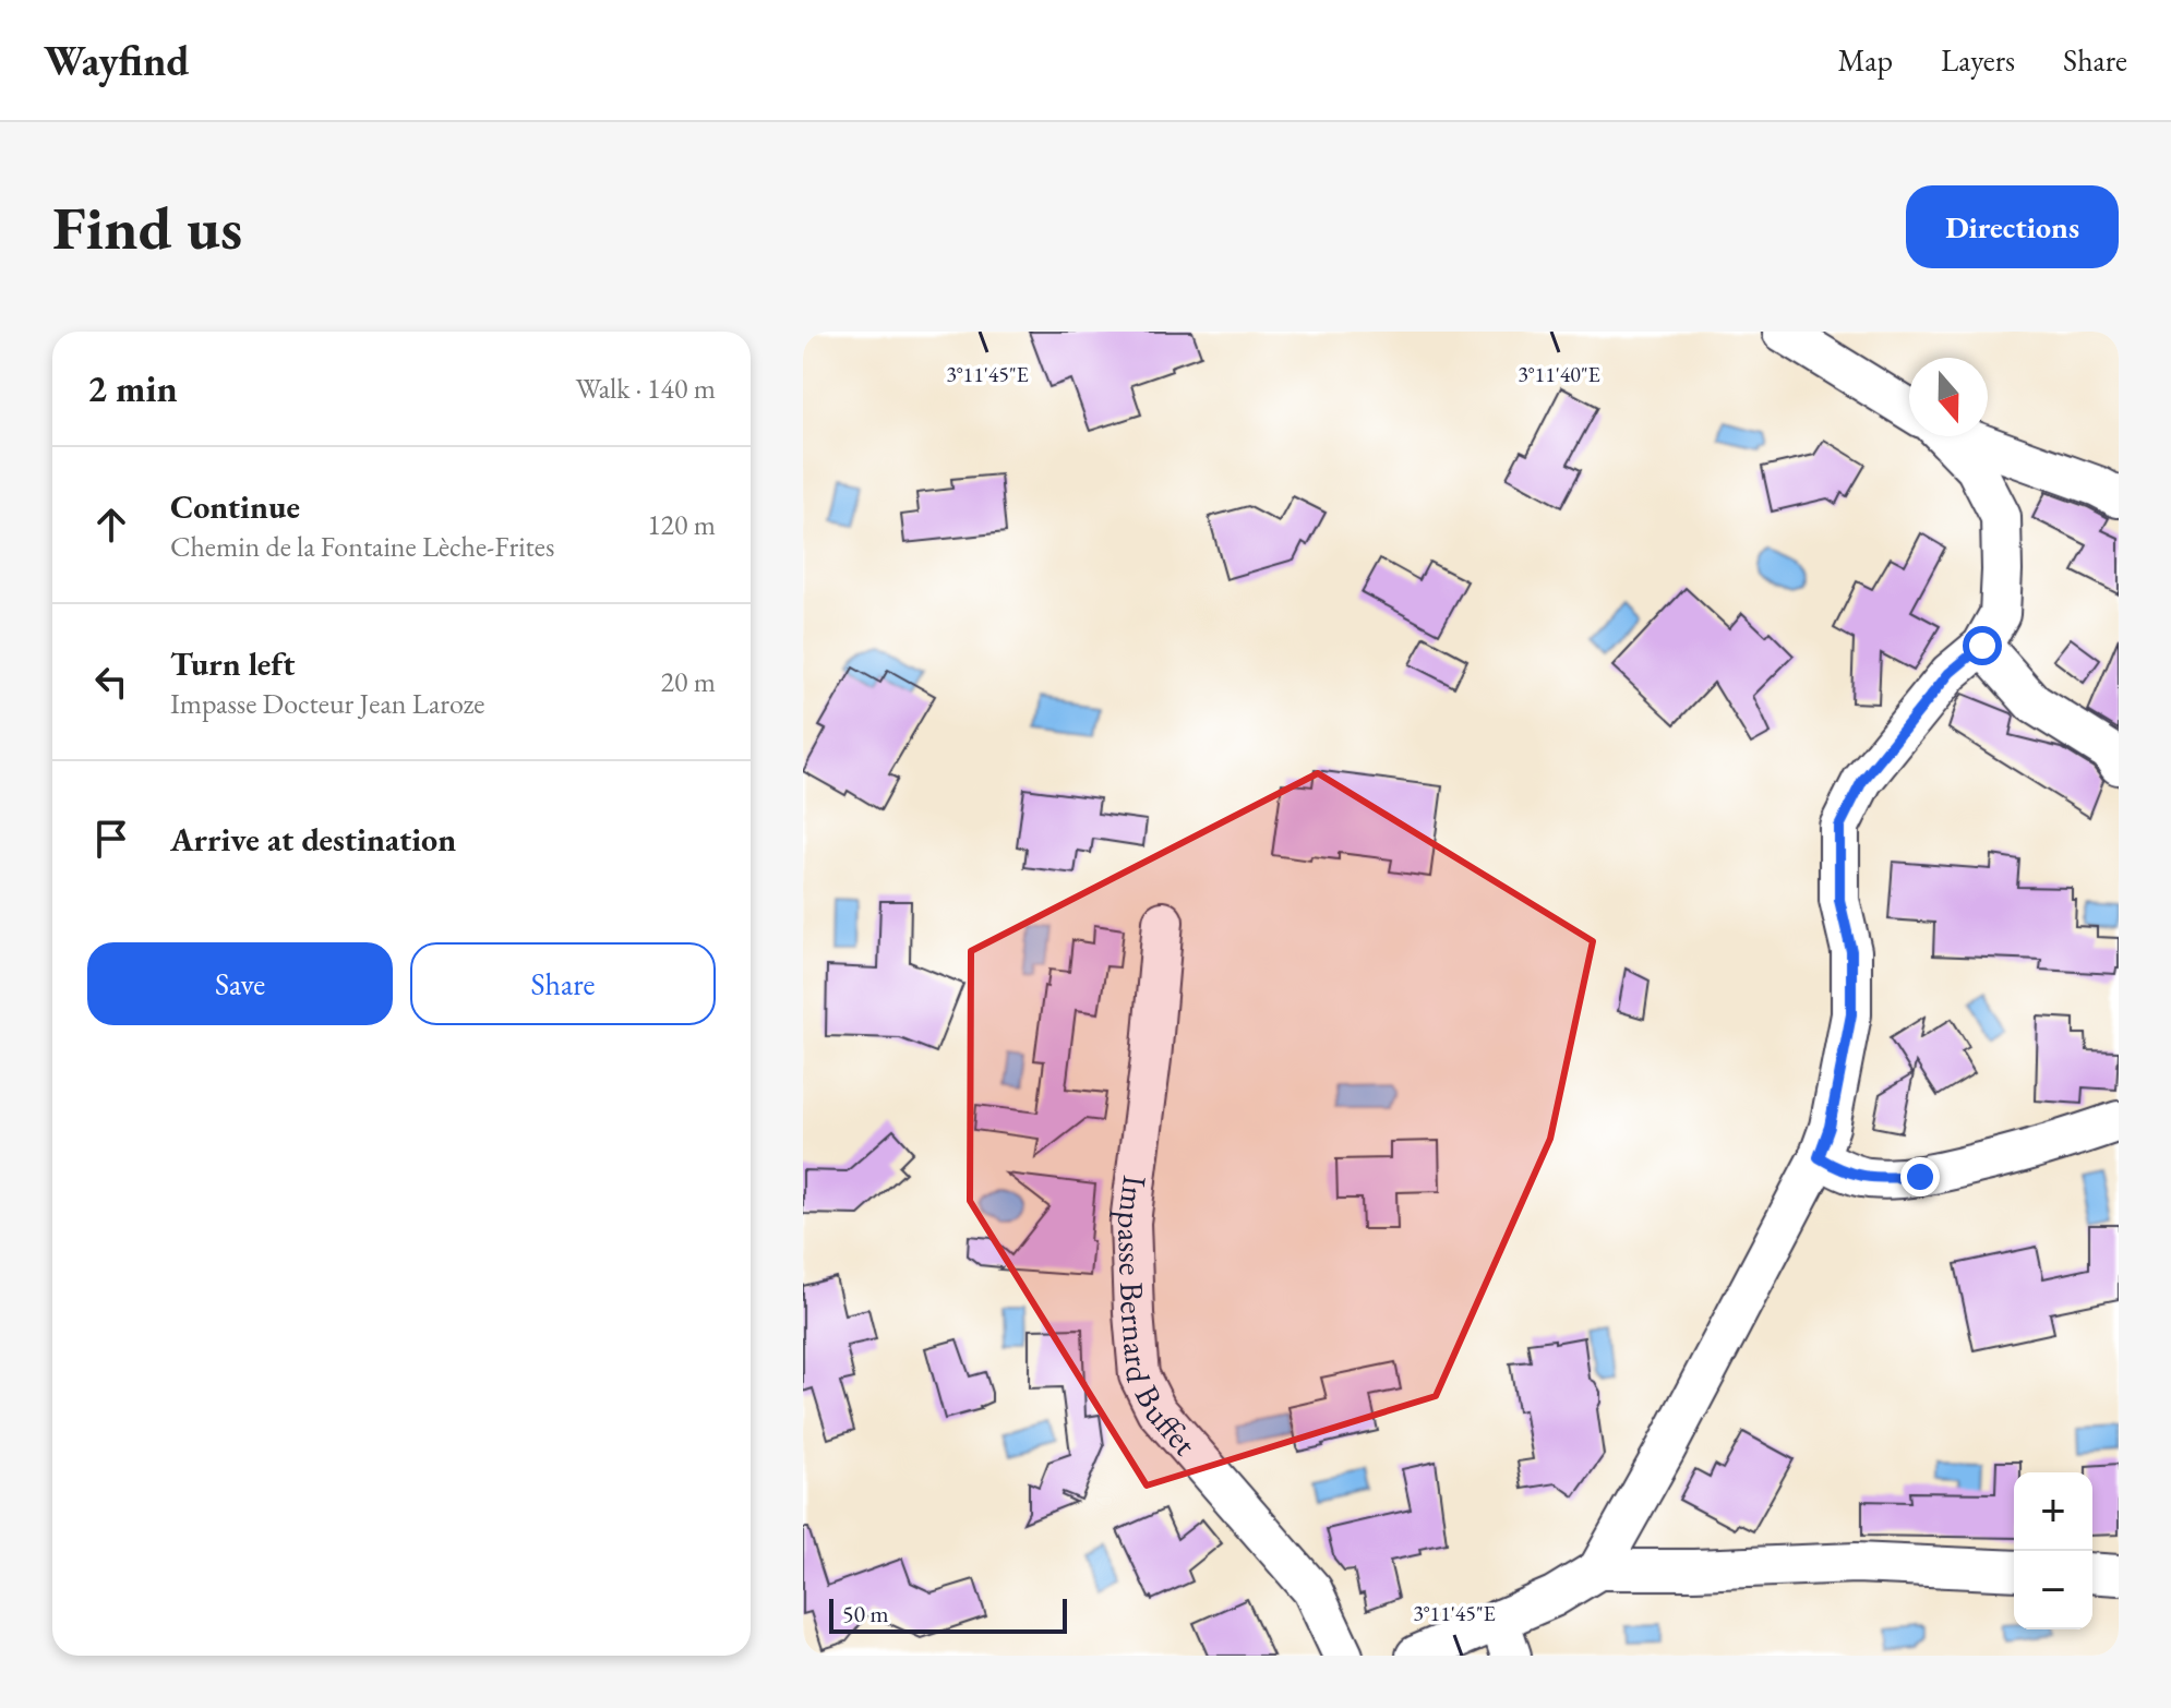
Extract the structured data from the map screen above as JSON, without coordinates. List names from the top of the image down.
{
  "streets": {
    "street": ["Impasse Bernard Buffet"]
  },
  "scale_bar": "50 m",
  "north": "bottom",
  "page": {
    "header": "Wayfind",
    "nav": ["Map", "Layers", "Share"],
    "buttons": [
      "Directions",
      ["Save", "Share"]
    ],
    "title": "Find us",
    "heading": ["2 min", "Walk · 140 m"],
    "list": [
      ["Continue", "Chemin de la Fontaine Lèche-Frites", "120 m"],
      ["Turn left", "Impasse Docteur Jean Laroze", "20 m"],
      "Arrive at destination"
    ],
    "map_buttons": ["+", "−"],
    "scale": "50 m"
  },
  "coordinates": ["3°11'45\"E", "3°11'40\"E"]
}
